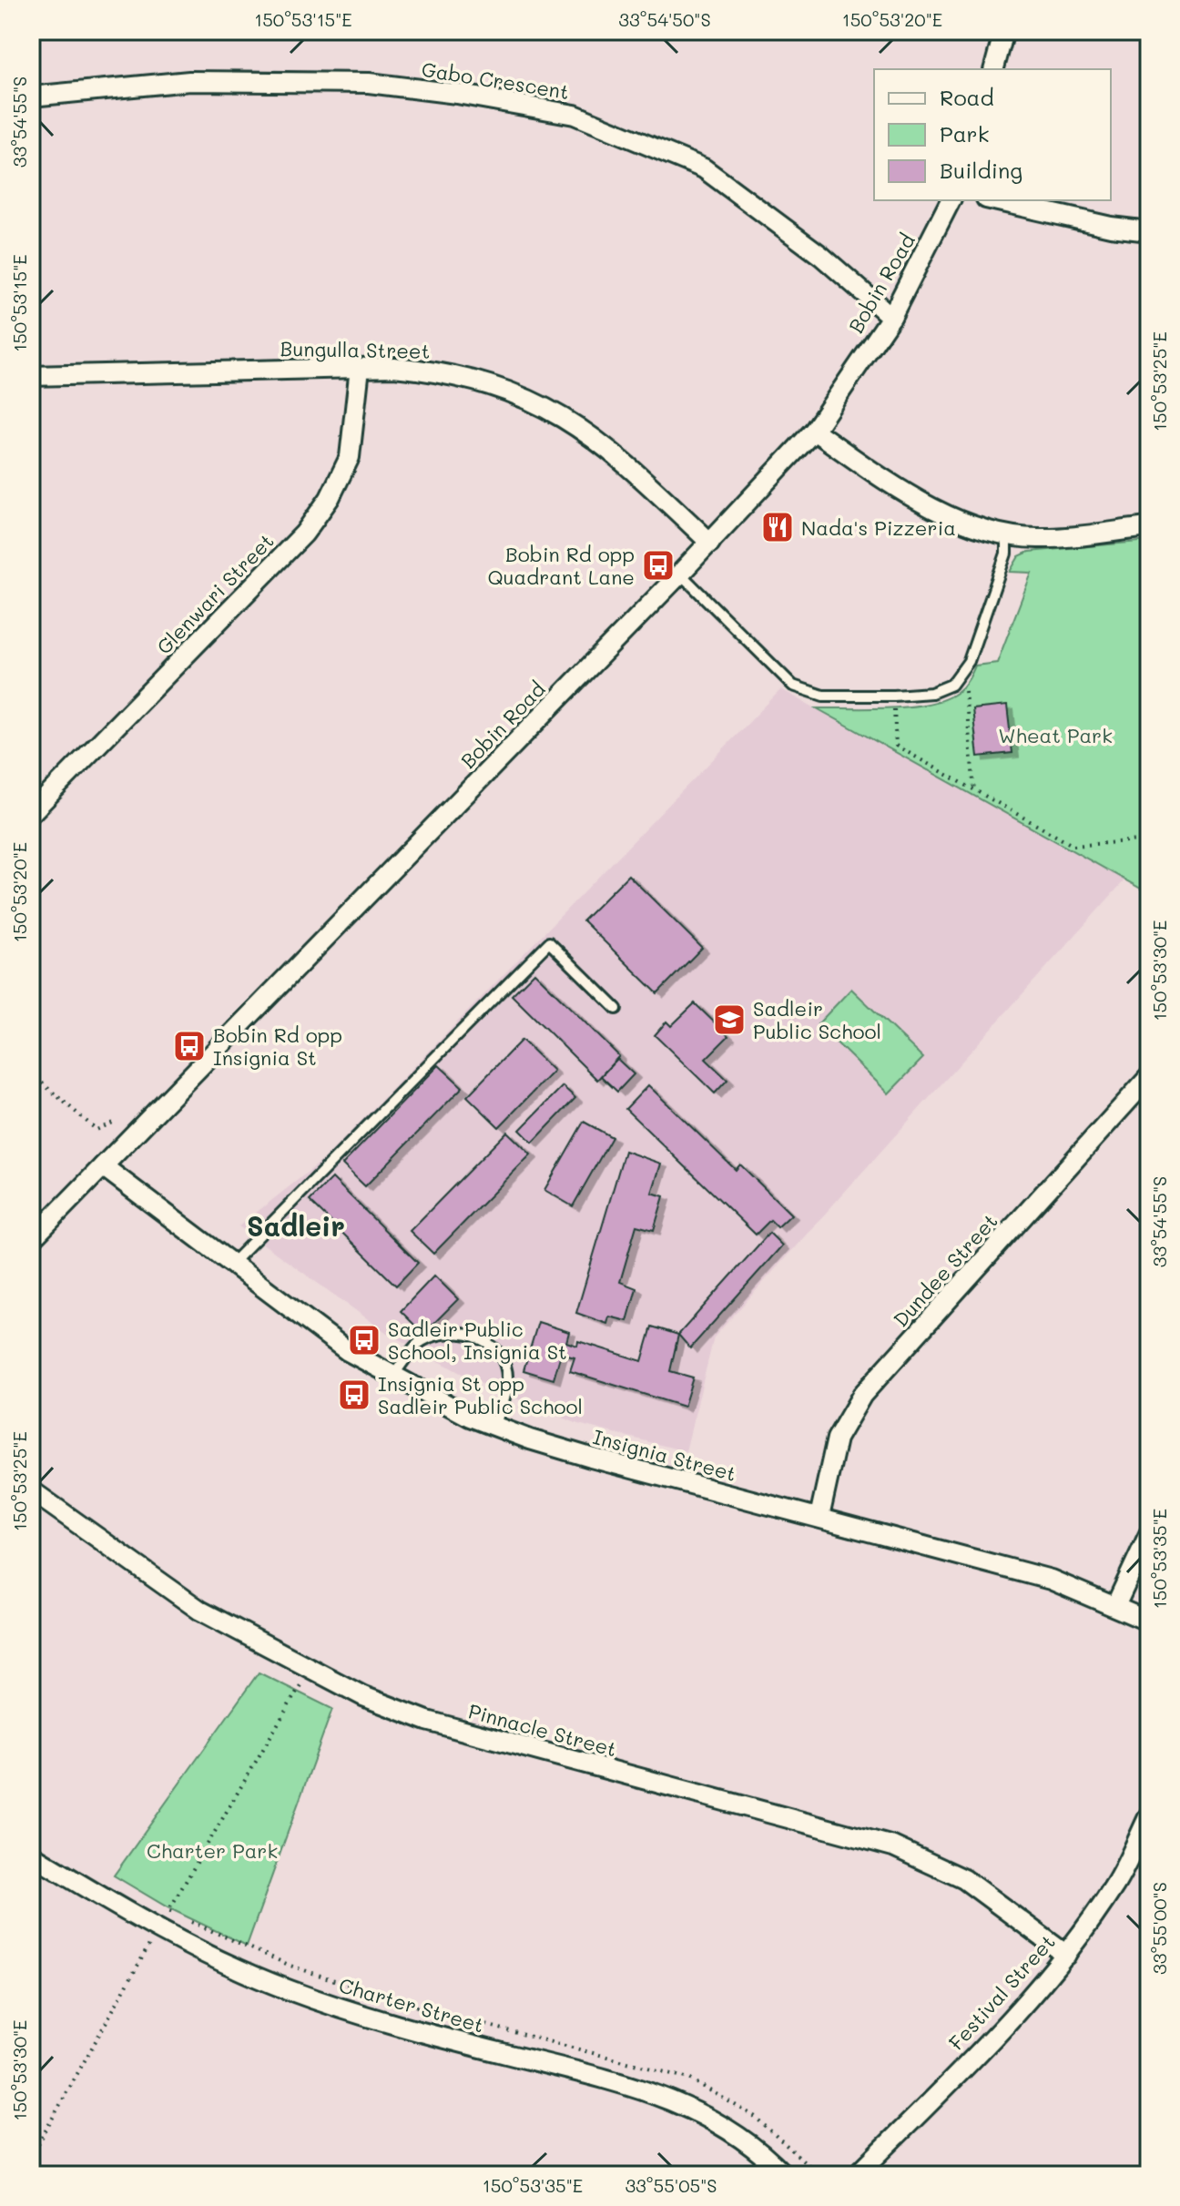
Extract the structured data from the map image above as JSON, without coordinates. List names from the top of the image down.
{
  "streets": {
    "street": [
      "Gabo Crescent",
      "Bobin Road",
      "Bungulla Street",
      "Glenwari Street",
      "Dundee Street",
      "Insignia Street",
      "Pinnacle Street",
      "Festival Street",
      "Charter Street"
    ]
  },
  "crossings": [
    ["Gabo Crescent", "Bobin Road"],
    ["Bobin Road", "Bungulla Street"],
    ["Bobin Road", "Insignia Street"],
    ["Bungulla Street", "Glenwari Street"],
    ["Dundee Street", "Insignia Street"],
    ["Pinnacle Street", "Festival Street"]
  ],
  "districts": ["Sadleir"],
  "parks": ["Wheat Park", "Charter Park"],
  "places": {
    "restaurant": ["Nada's Pizzeria"],
    "bus stop": [
      "Bobin Rd opp Quadrant Lane",
      "Bobin Rd opp Insignia St",
      "Sadleir Public School, Insignia St",
      "Insignia St opp Sadleir Public School"
    ],
    "school or university": ["Sadleir Public School"]
  },
  "legend": ["Road", "Park", "Building"],
  "coordinates": [
    "150°53'15\"E",
    "33°54'50\"S",
    "150°53'20\"E",
    "33°54'55\"S",
    "150°53'25\"E",
    "150°53'30\"E",
    "150°53'35\"E",
    "33°55'00\"S",
    "33°55'05\"S"
  ]
}
